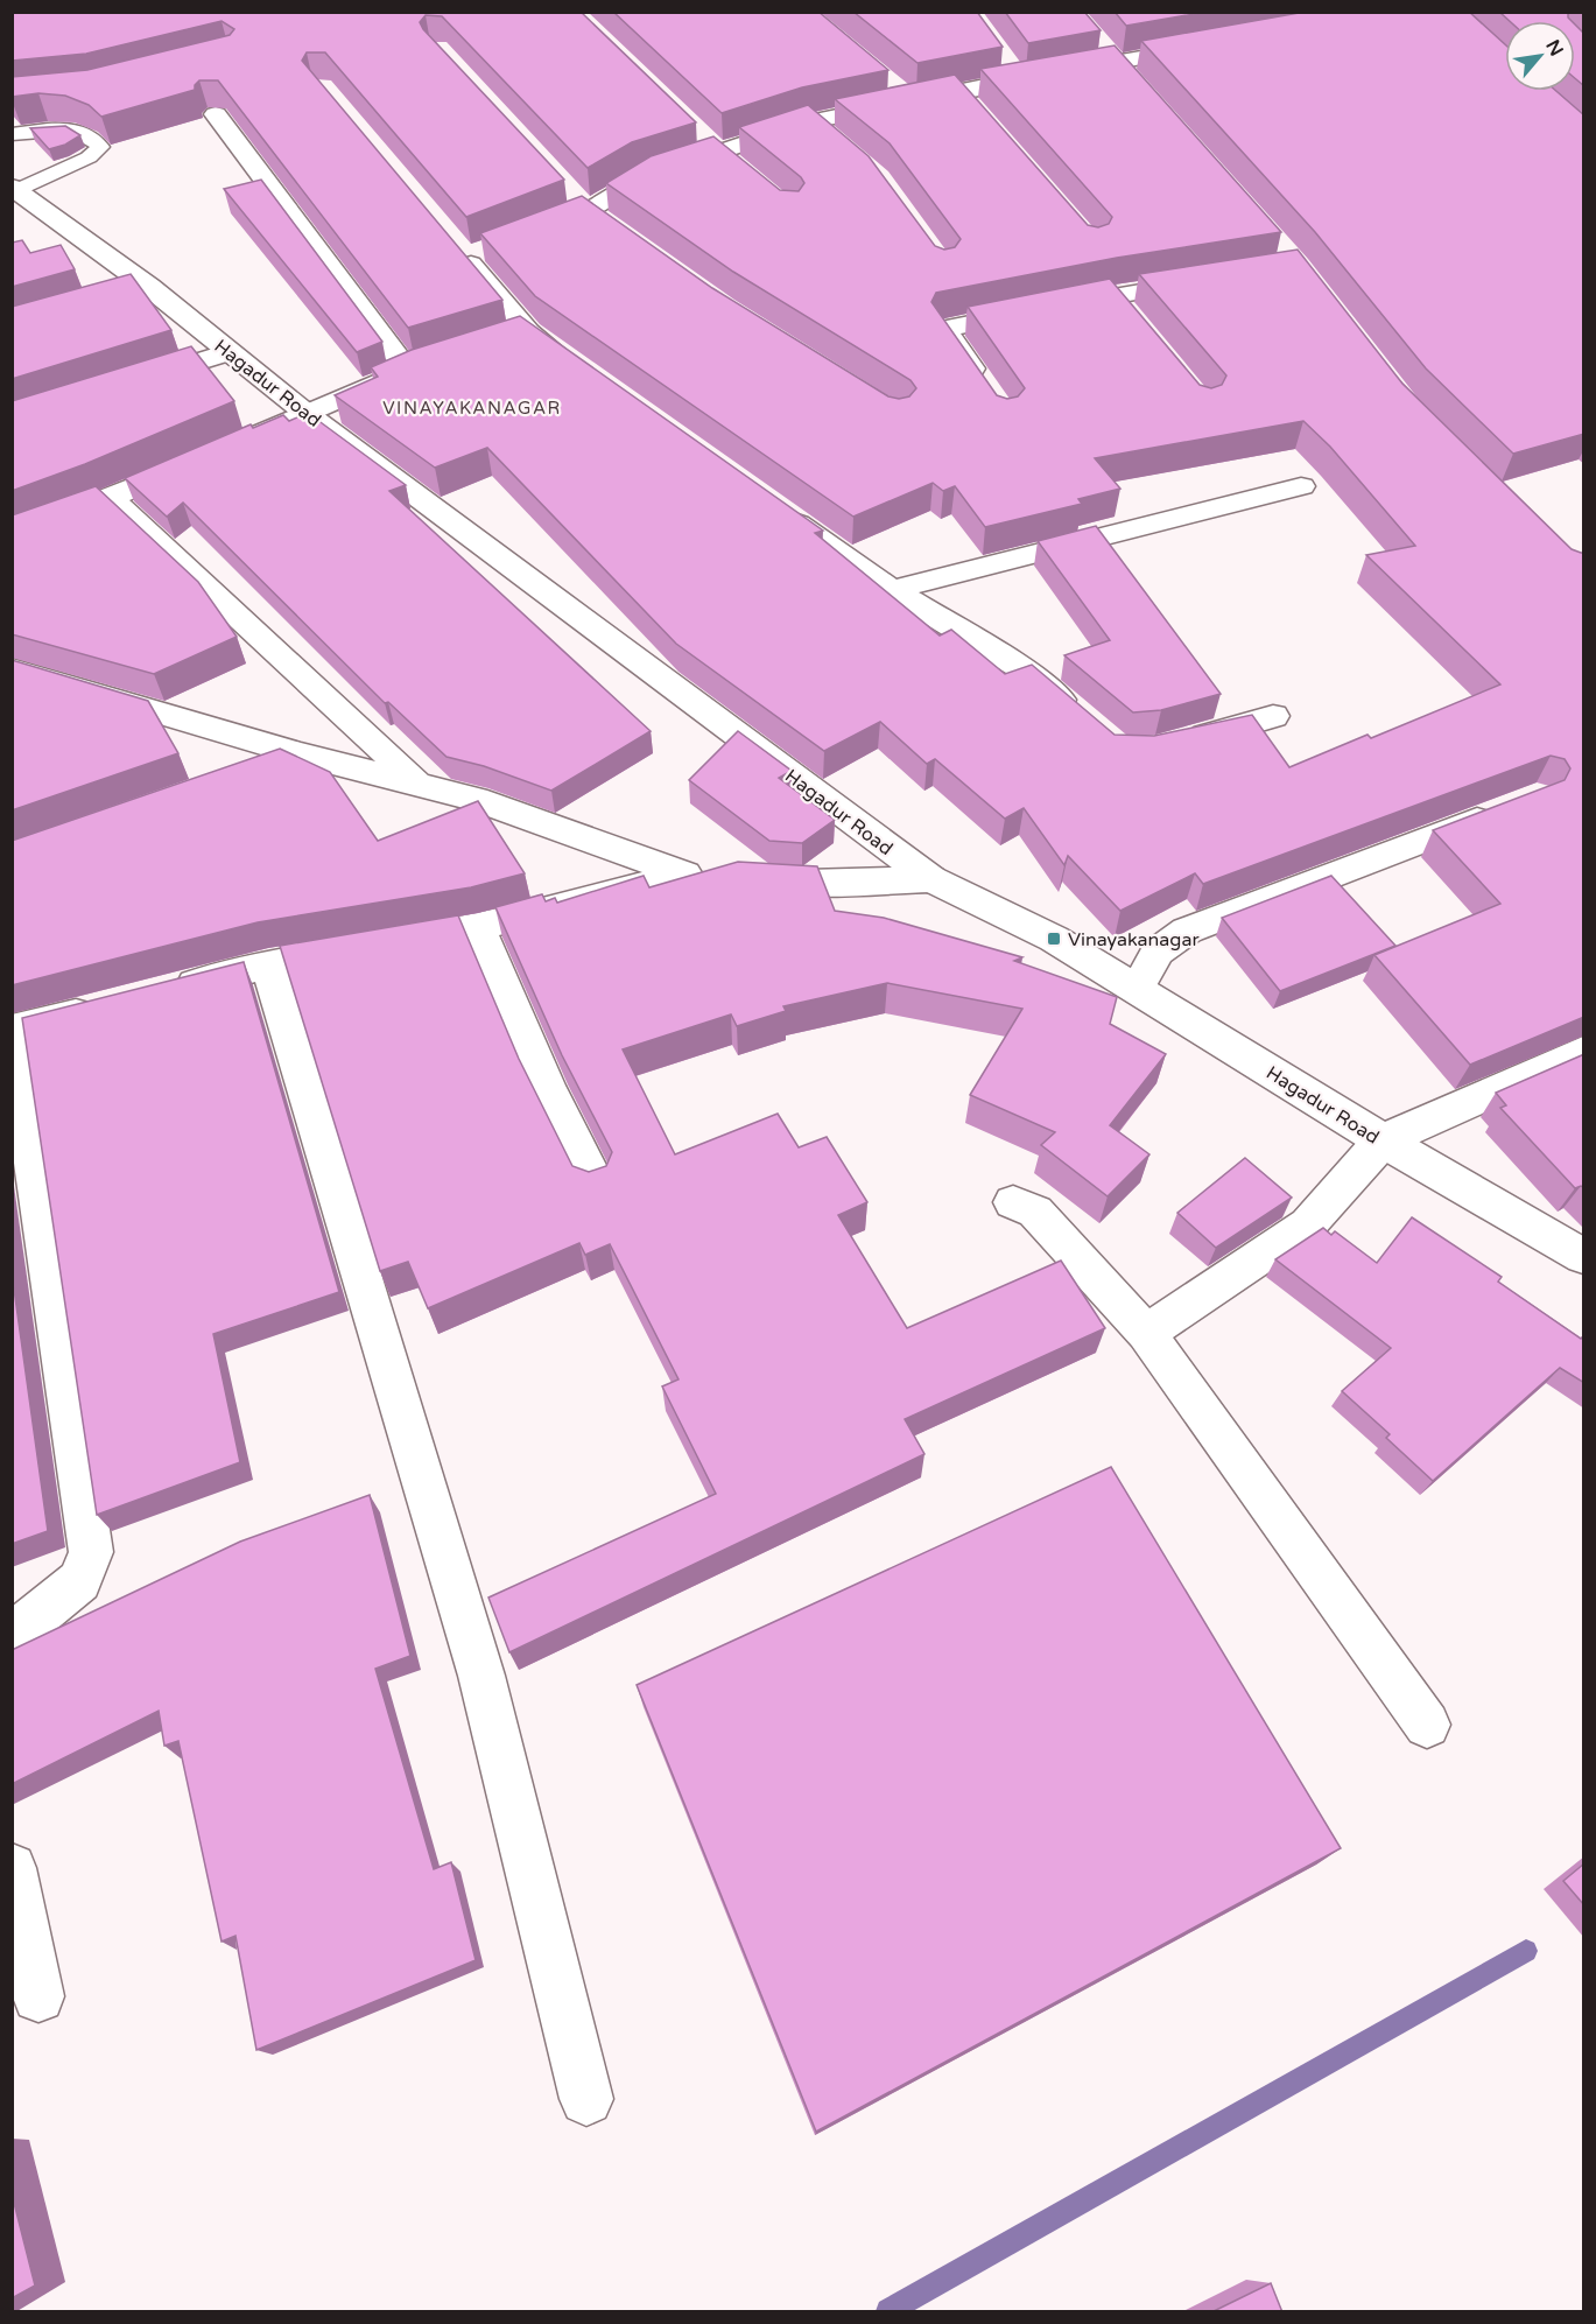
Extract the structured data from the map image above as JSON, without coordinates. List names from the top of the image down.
{
  "streets": {
    "street": ["Hagadur Road"]
  },
  "districts": ["VINAYAKANAGAR"],
  "places": {
    "transit": ["Vinayakanagar"]
  },
  "north": "top right"
}
